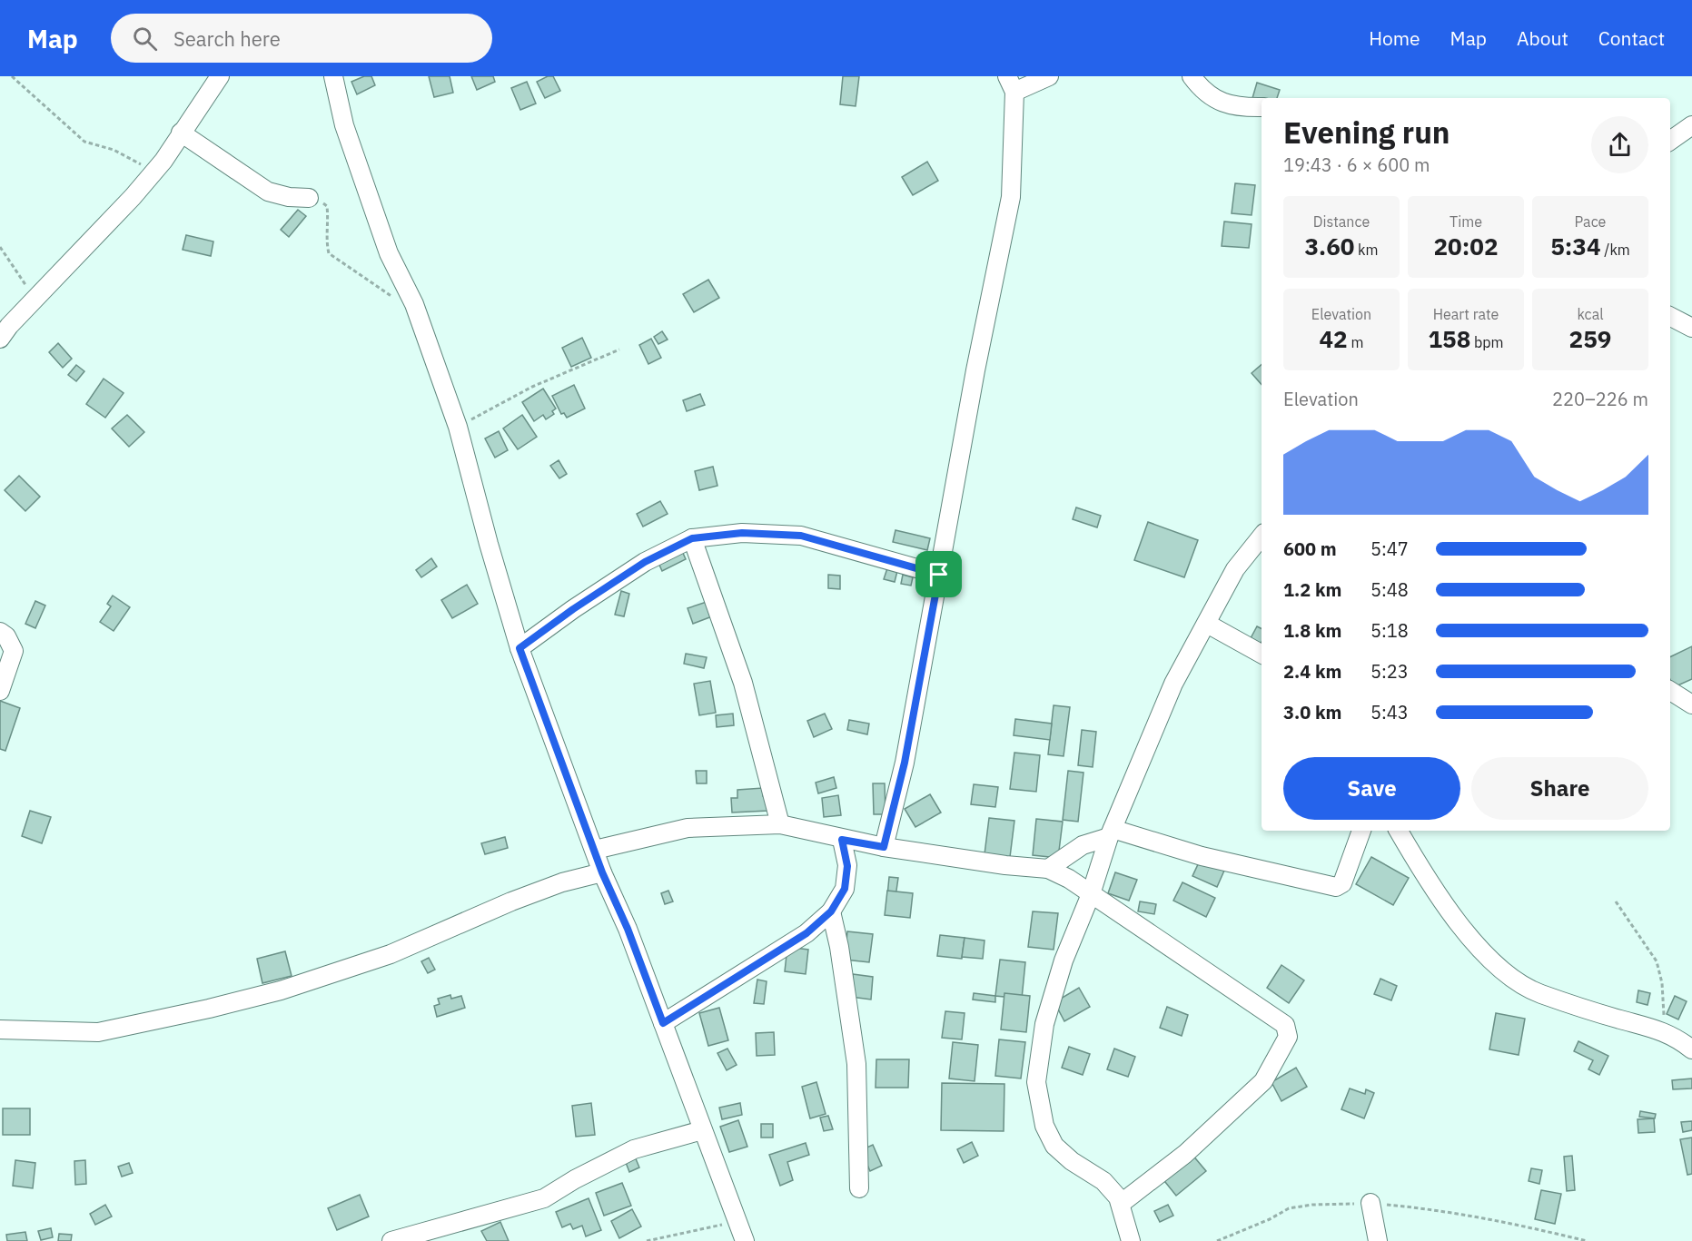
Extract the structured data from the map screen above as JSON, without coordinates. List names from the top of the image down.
{
  "page": {
    "header": "Map",
    "search": "Search here",
    "nav": [
      "Home",
      "Map",
      "About",
      "Contact"
    ],
    "heading": ["Evening run", "19:43 · 6 × 600 m"],
    "stats": [
      ["Distance", "3.60 km"],
      ["Time", "20:02"],
      ["Pace", "5:34 /km"],
      ["Elevation", "42 m"],
      ["Heart rate", "158 bpm"],
      ["kcal", "259"]
    ],
    "chart": ["Elevation", "220–226 m"],
    "list": [
      {
        "name": "600 m",
        "note": "5:47"
      },
      {
        "name": "1.2 km",
        "note": "5:48"
      },
      {
        "name": "1.8 km",
        "note": "5:18"
      },
      {
        "name": "2.4 km",
        "note": "5:23"
      },
      {
        "name": "3.0 km",
        "note": "5:43"
      }
    ],
    "buttons": ["Save", "Share"]
  }
}
